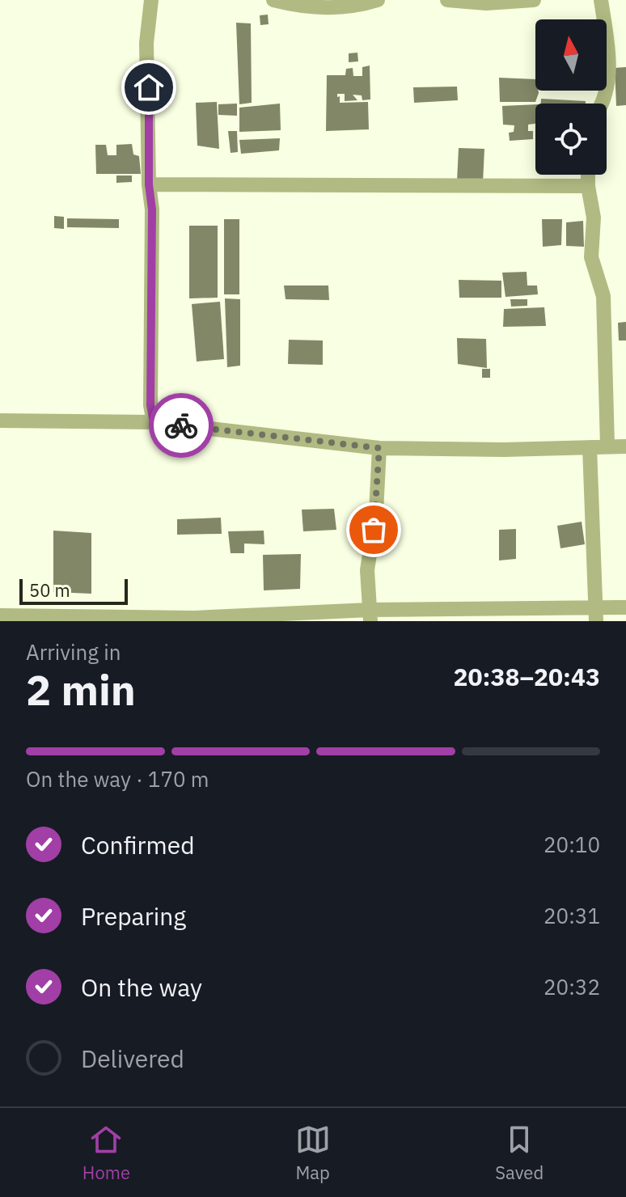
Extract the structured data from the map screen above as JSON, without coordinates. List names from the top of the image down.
{
  "scale_bar": "50 m",
  "north": "top",
  "page": {
    "scale": "50 m",
    "heading": ["2 min", "Arriving in", "20:38–20:43"],
    "bar": "On the way · 170 m",
    "list": [
      ["Confirmed", "20:10"],
      ["Preparing", "20:31"],
      ["On the way", "20:32"],
      "Delivered"
    ],
    "tabs": ["Home", "Map", "Saved"]
  }
}
